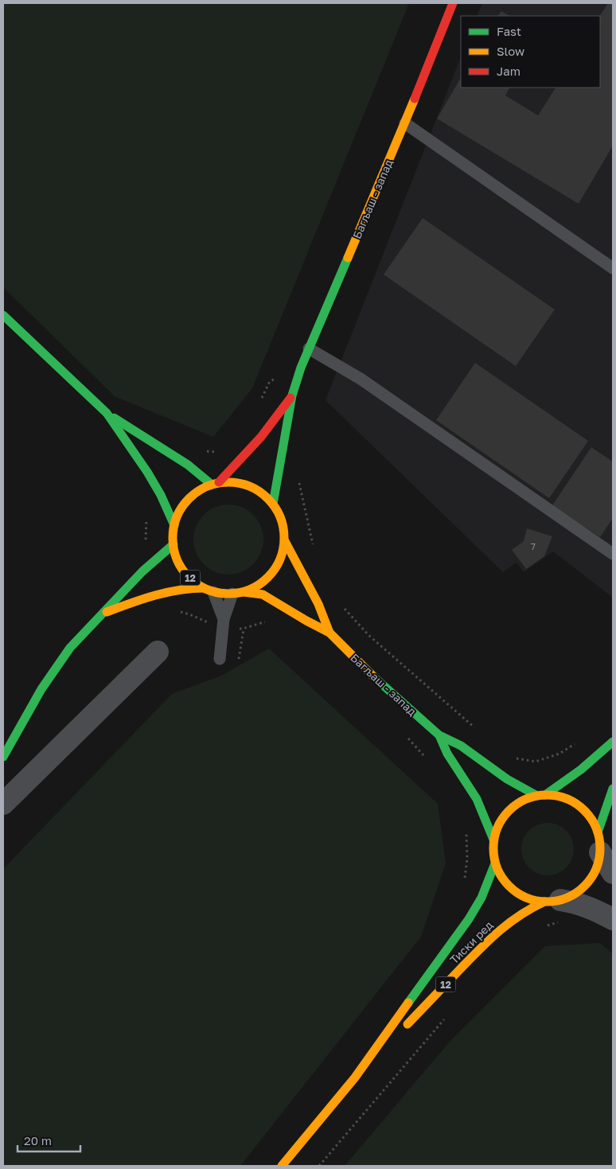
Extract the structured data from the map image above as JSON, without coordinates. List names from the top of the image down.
{
  "streets": {
    "main road": ["Багљаш - запад", "12", "Тиски ред"]
  },
  "crossings": [
    ["Багљаш - запад", "12"],
    ["Багљаш - запад", "Тиски ред"],
    ["12", "Тиски ред"]
  ],
  "house_numbers": ["7"],
  "legend": ["Fast", "Slow", "Jam"],
  "scale_bar": "20 m"
}
